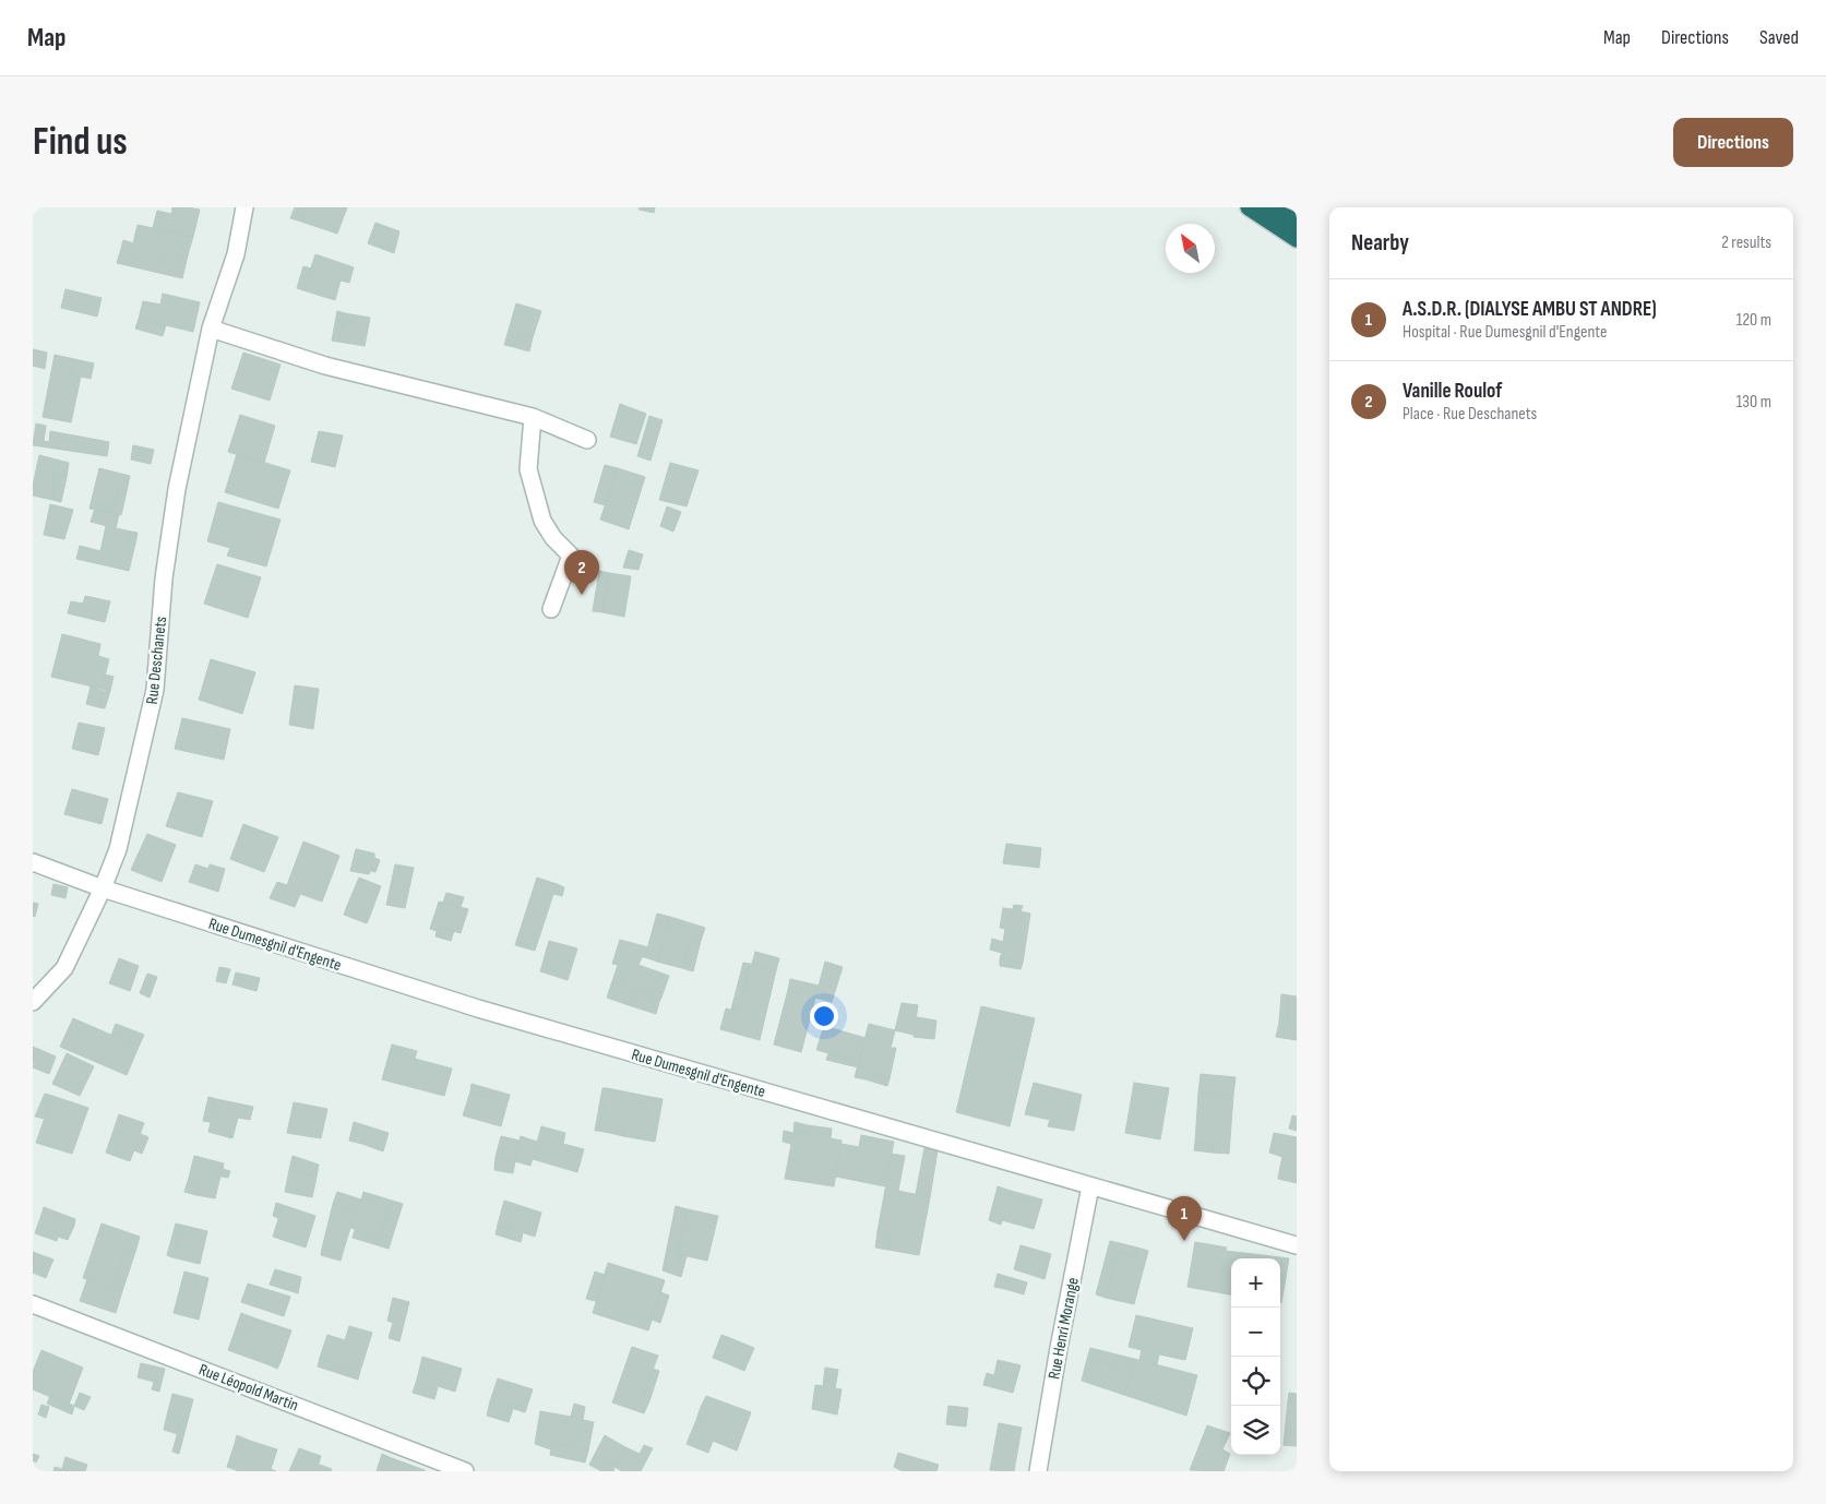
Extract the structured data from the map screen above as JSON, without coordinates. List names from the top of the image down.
{
  "streets": {
    "street": [
      "Rue Deschanets",
      "Rue Dumesgnil d'Engente",
      "Rue Henri Morange",
      "Rue Léopold Martin"
    ]
  },
  "crossings": [
    ["Rue Deschanets", "Rue Dumesgnil d'Engente"],
    ["Rue Dumesgnil d'Engente", "Rue Henri Morange"]
  ],
  "north": "top left",
  "page": {
    "header": "Map",
    "nav": ["Map", "Directions", "Saved"],
    "buttons": "Directions",
    "title": "Find us",
    "heading": ["Nearby", "2 results"],
    "list": [
      {
        "mark": "1",
        "name": "A.S.D.R. (DIALYSE AMBU ST ANDRE)",
        "note": "Hospital · Rue Dumesgnil d'Engente",
        "value": "120 m"
      },
      {
        "mark": "2",
        "name": "Vanille Roulof",
        "note": "Place · Rue Deschanets",
        "value": "130 m"
      }
    ],
    "pins": ["2", "1"],
    "map_buttons": ["+", "−"]
  }
}
